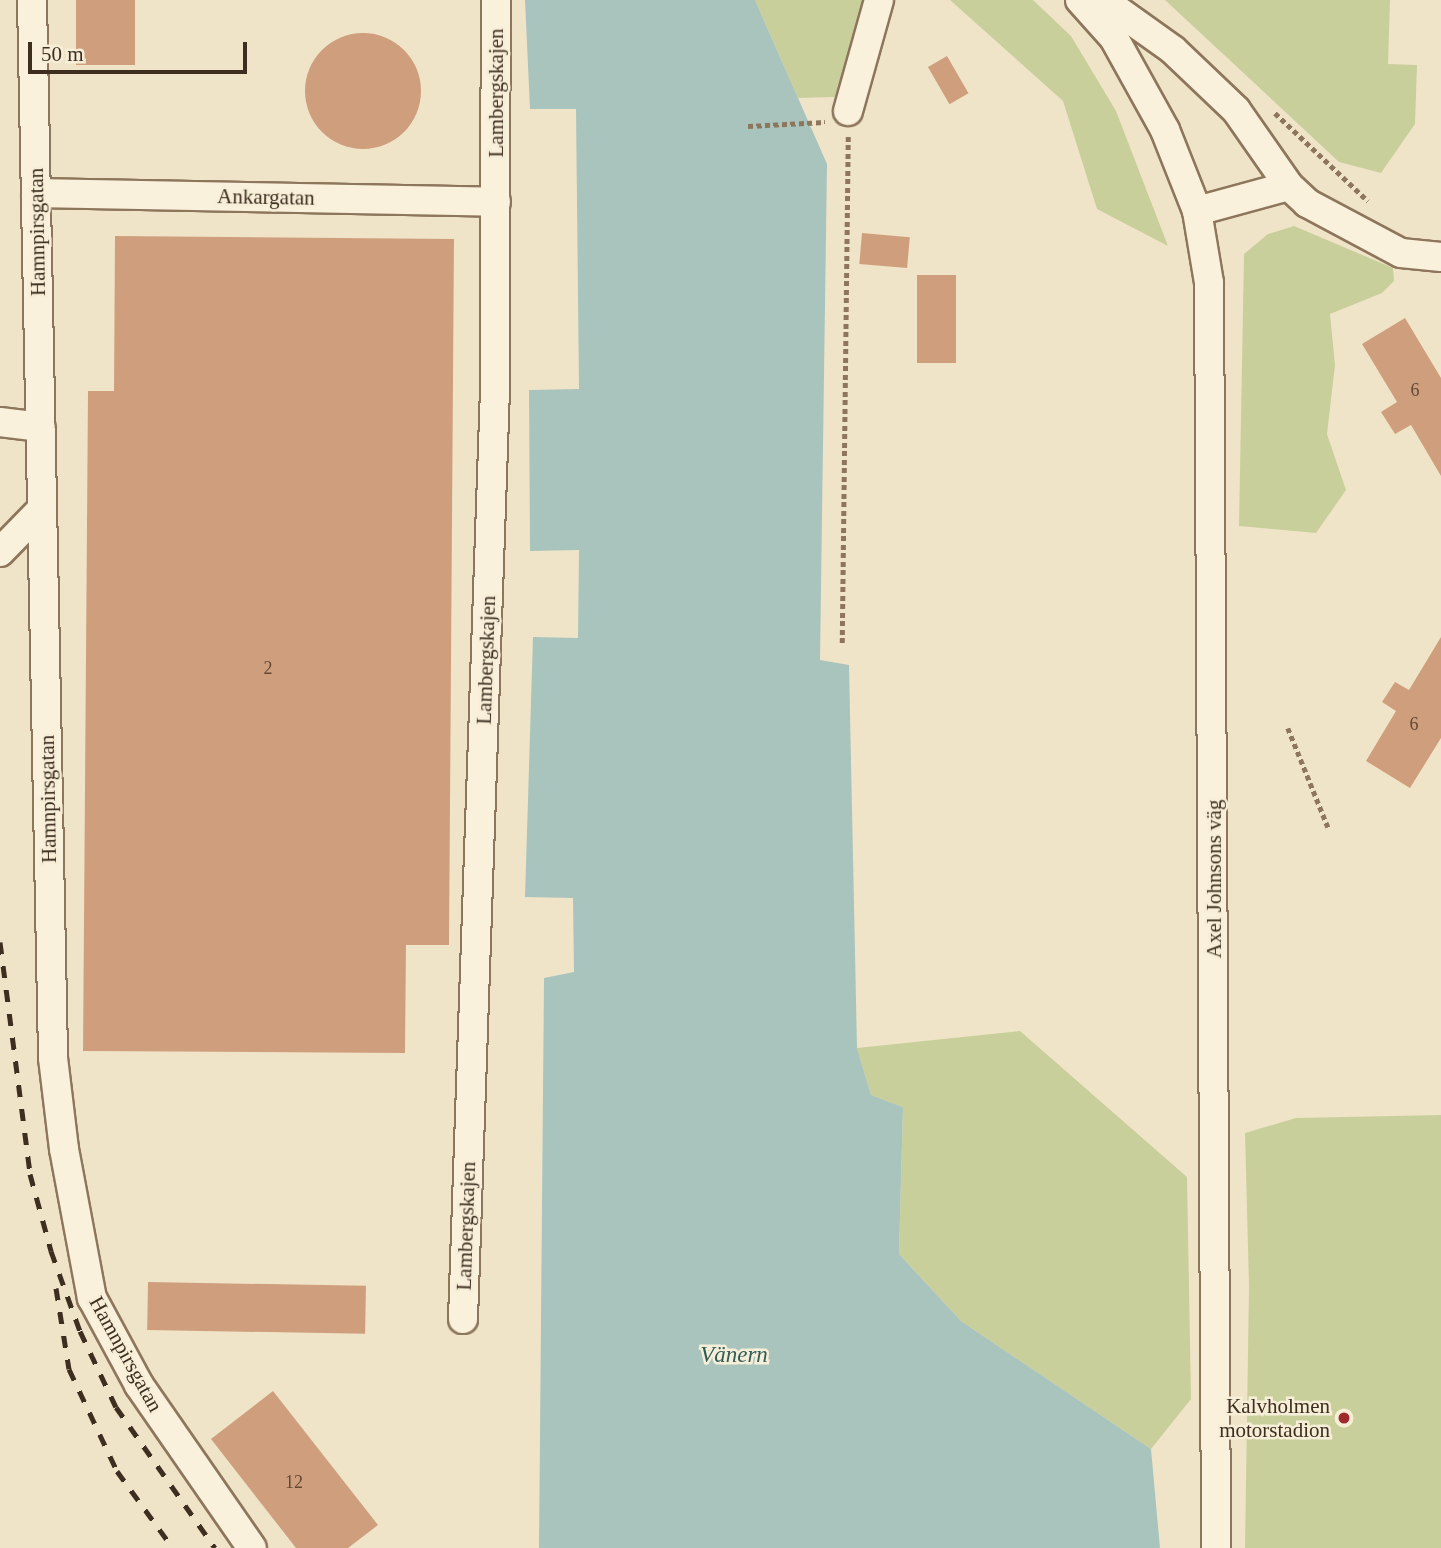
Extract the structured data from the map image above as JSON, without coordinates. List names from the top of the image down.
{
  "streets": {
    "street": [
      "Lambergskajen",
      "Ankargatan",
      "Hamnpirsgatan",
      "Axel Johnsons väg"
    ]
  },
  "crossings": [
    ["Lambergskajen", "Ankargatan"],
    ["Ankargatan", "Hamnpirsgatan"]
  ],
  "water": ["Vänern"],
  "places": ["Kalvholmen motorstadion"],
  "house_numbers": [
    "6",
    "2",
    "6",
    "12"
  ],
  "scale_bar": "50 m"
}
